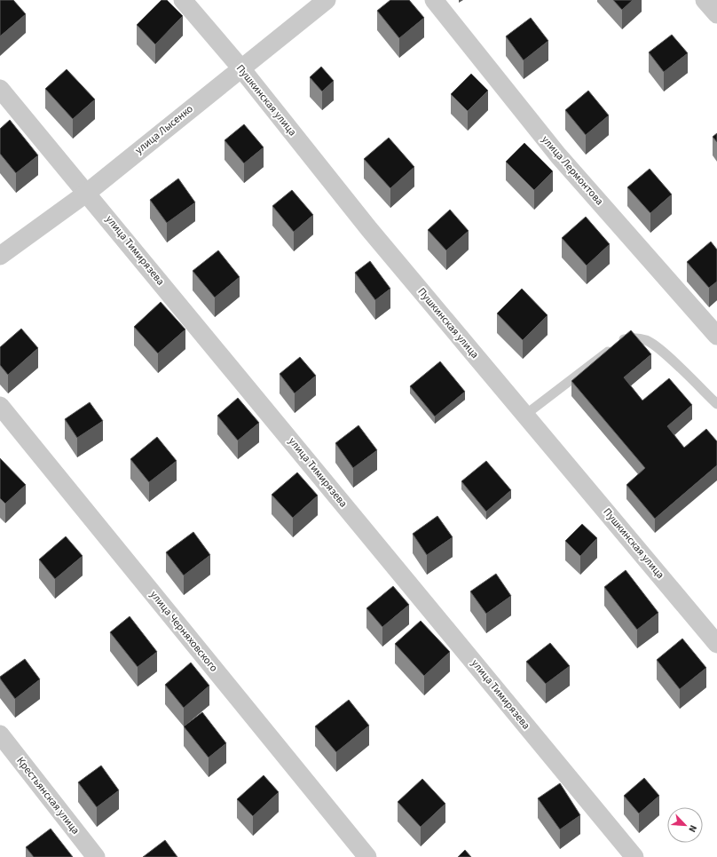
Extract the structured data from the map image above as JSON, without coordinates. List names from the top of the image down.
{
  "streets": {
    "street": [
      "Пушкинская улица",
      "улица Лысенко",
      "улица Лермонтова",
      "улица Тимирязева",
      "улица Черняховского",
      "Крестьянская улица"
    ]
  },
  "crossings": [
    ["Пушкинская улица", "улица Лысенко"],
    ["улица Лысенко", "улица Тимирязева"]
  ],
  "north": "bottom right"
}
